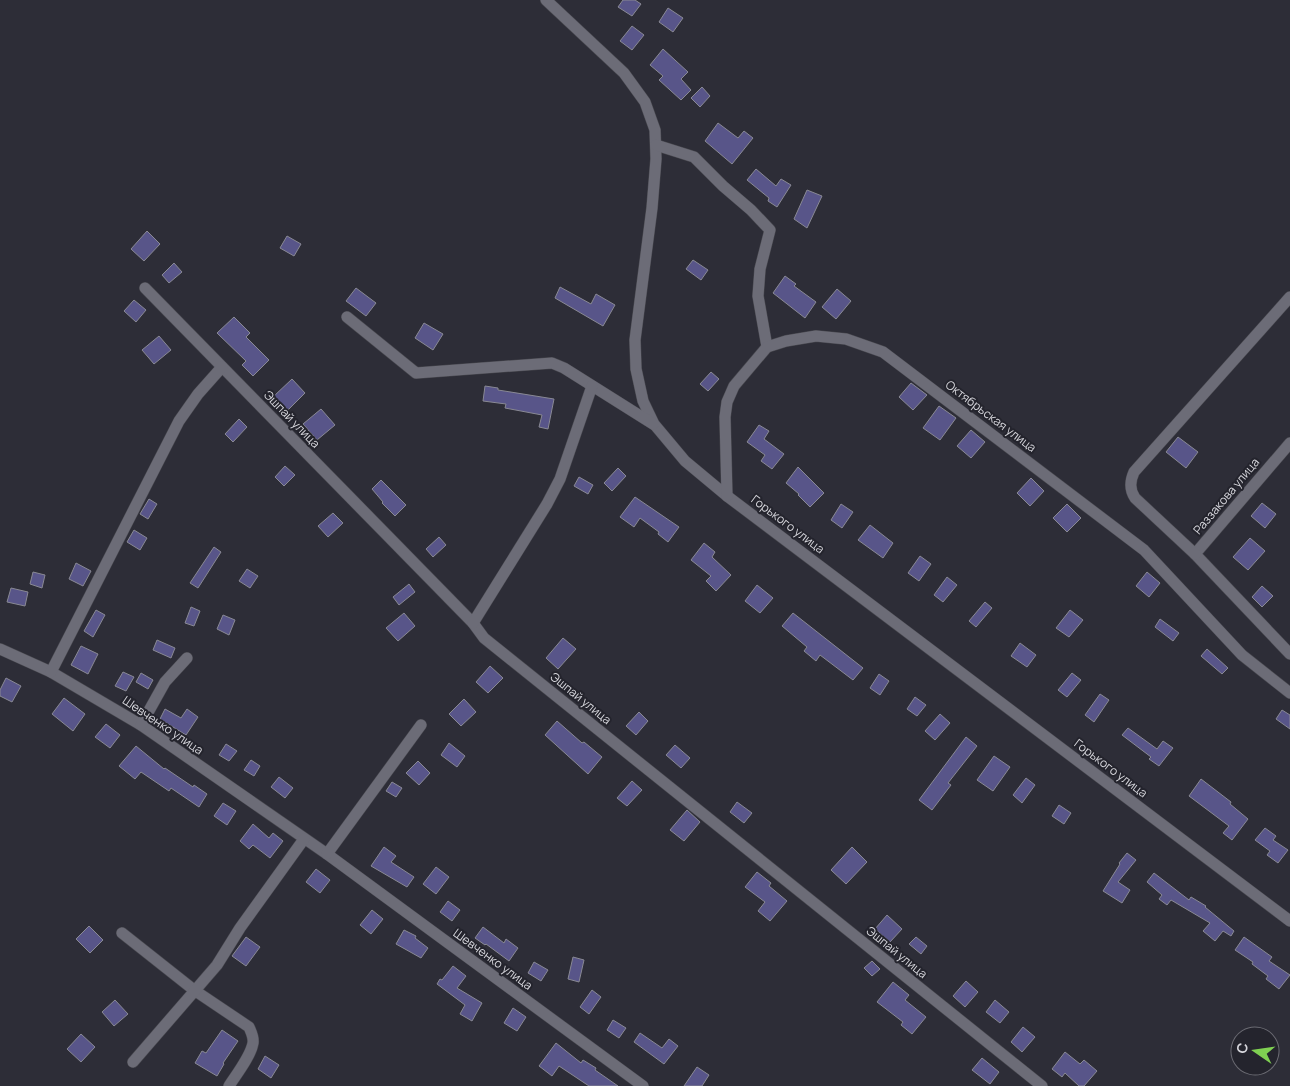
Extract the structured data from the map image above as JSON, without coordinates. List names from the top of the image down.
{
  "streets": {
    "street": [
      "Октябрьская улица",
      "Эшпай улица",
      "Раззакова улица",
      "Горького улица",
      "Шевченко улица"
    ]
  },
  "north": "left"
}
